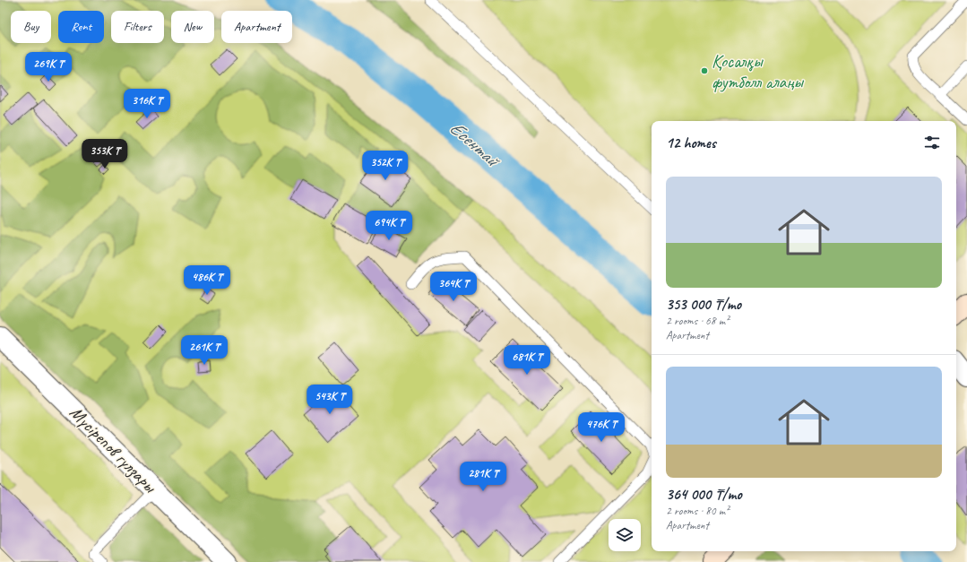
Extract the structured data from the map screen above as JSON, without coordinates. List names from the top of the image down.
{
  "streets": {
    "street": ["Мүсірепов гүлзары"]
  },
  "water": ["Есентай"],
  "places": ["Қосалқы футболл алаңы"],
  "page": {
    "chip": [
      "Buy",
      "Rent",
      "Filters",
      "New",
      "Apartment"
    ],
    "price": [
      "269K ₸",
      "316K ₸",
      "353K ₸",
      "352K ₸",
      "694K ₸",
      "486K ₸",
      "364K ₸",
      "261K ₸",
      "681K ₸",
      "543K ₸",
      "476K ₸",
      "281K ₸"
    ],
    "heading": "12 homes",
    "list": [
      {
        "name": "353 000 ₸/mo",
        "note": "2 rooms · 68 m² · Apartment"
      },
      {
        "name": "364 000 ₸/mo",
        "note": "2 rooms · 80 m² · Apartment"
      }
    ]
  }
}
